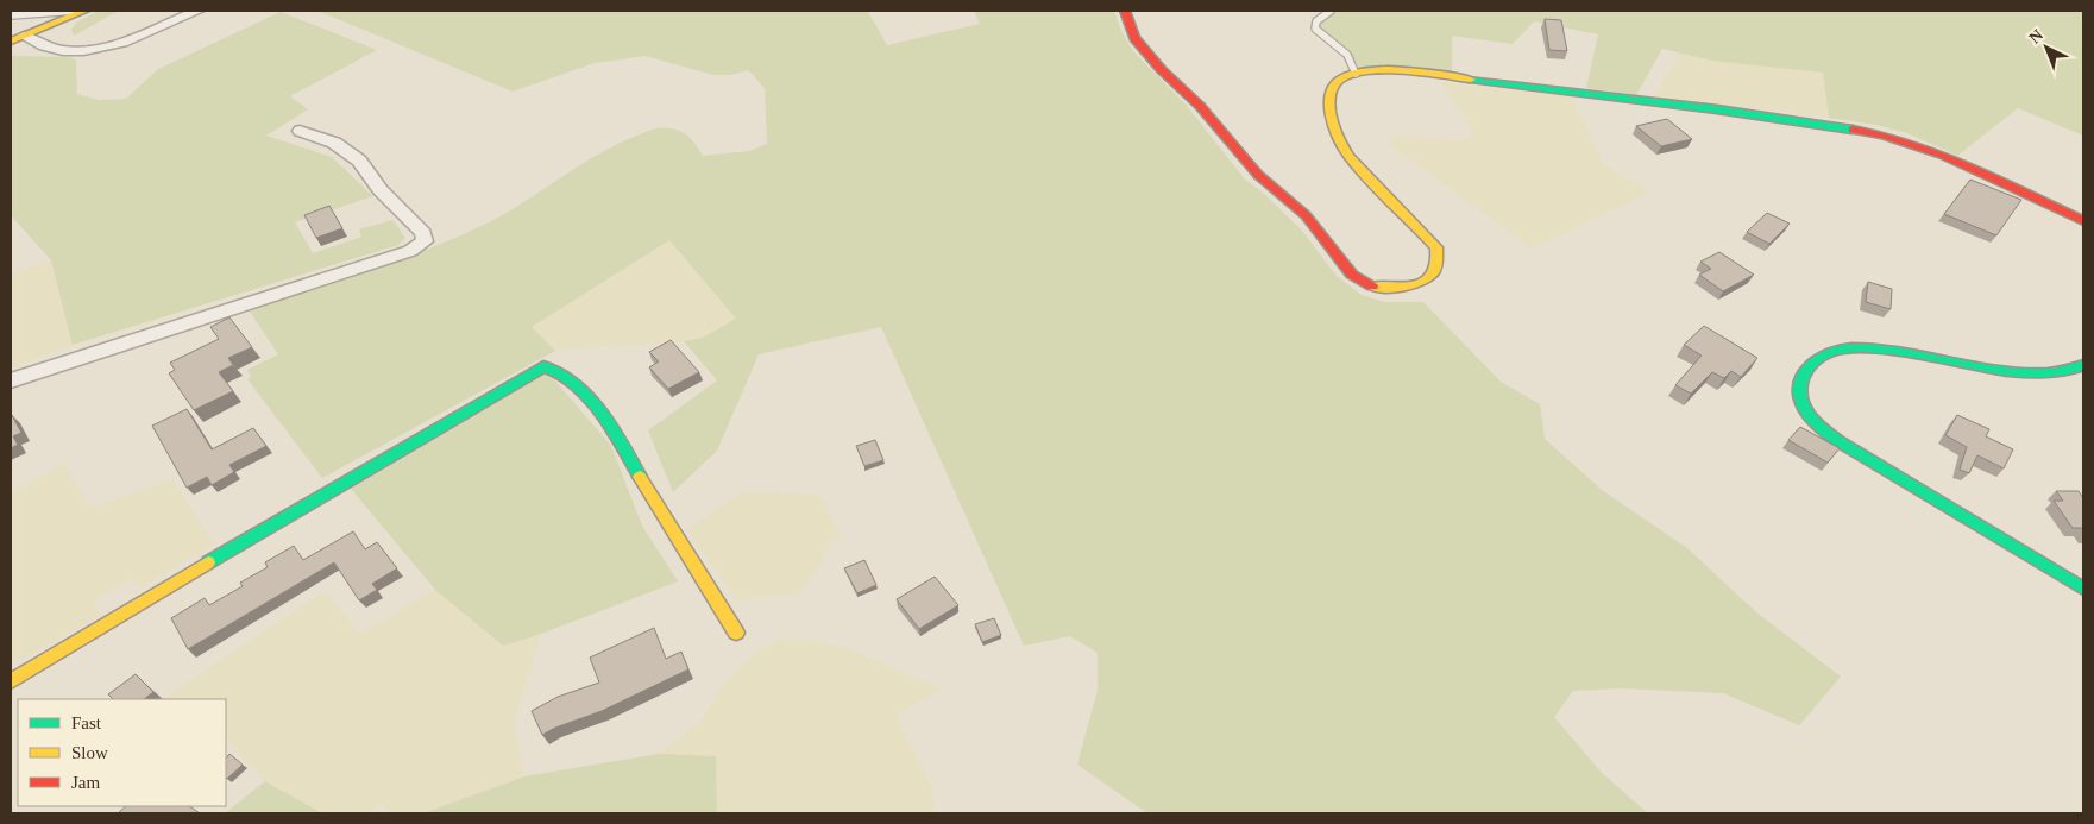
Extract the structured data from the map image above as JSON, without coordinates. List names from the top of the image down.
{
  "legend": ["Fast", "Slow", "Jam"],
  "north": "top left"
}
